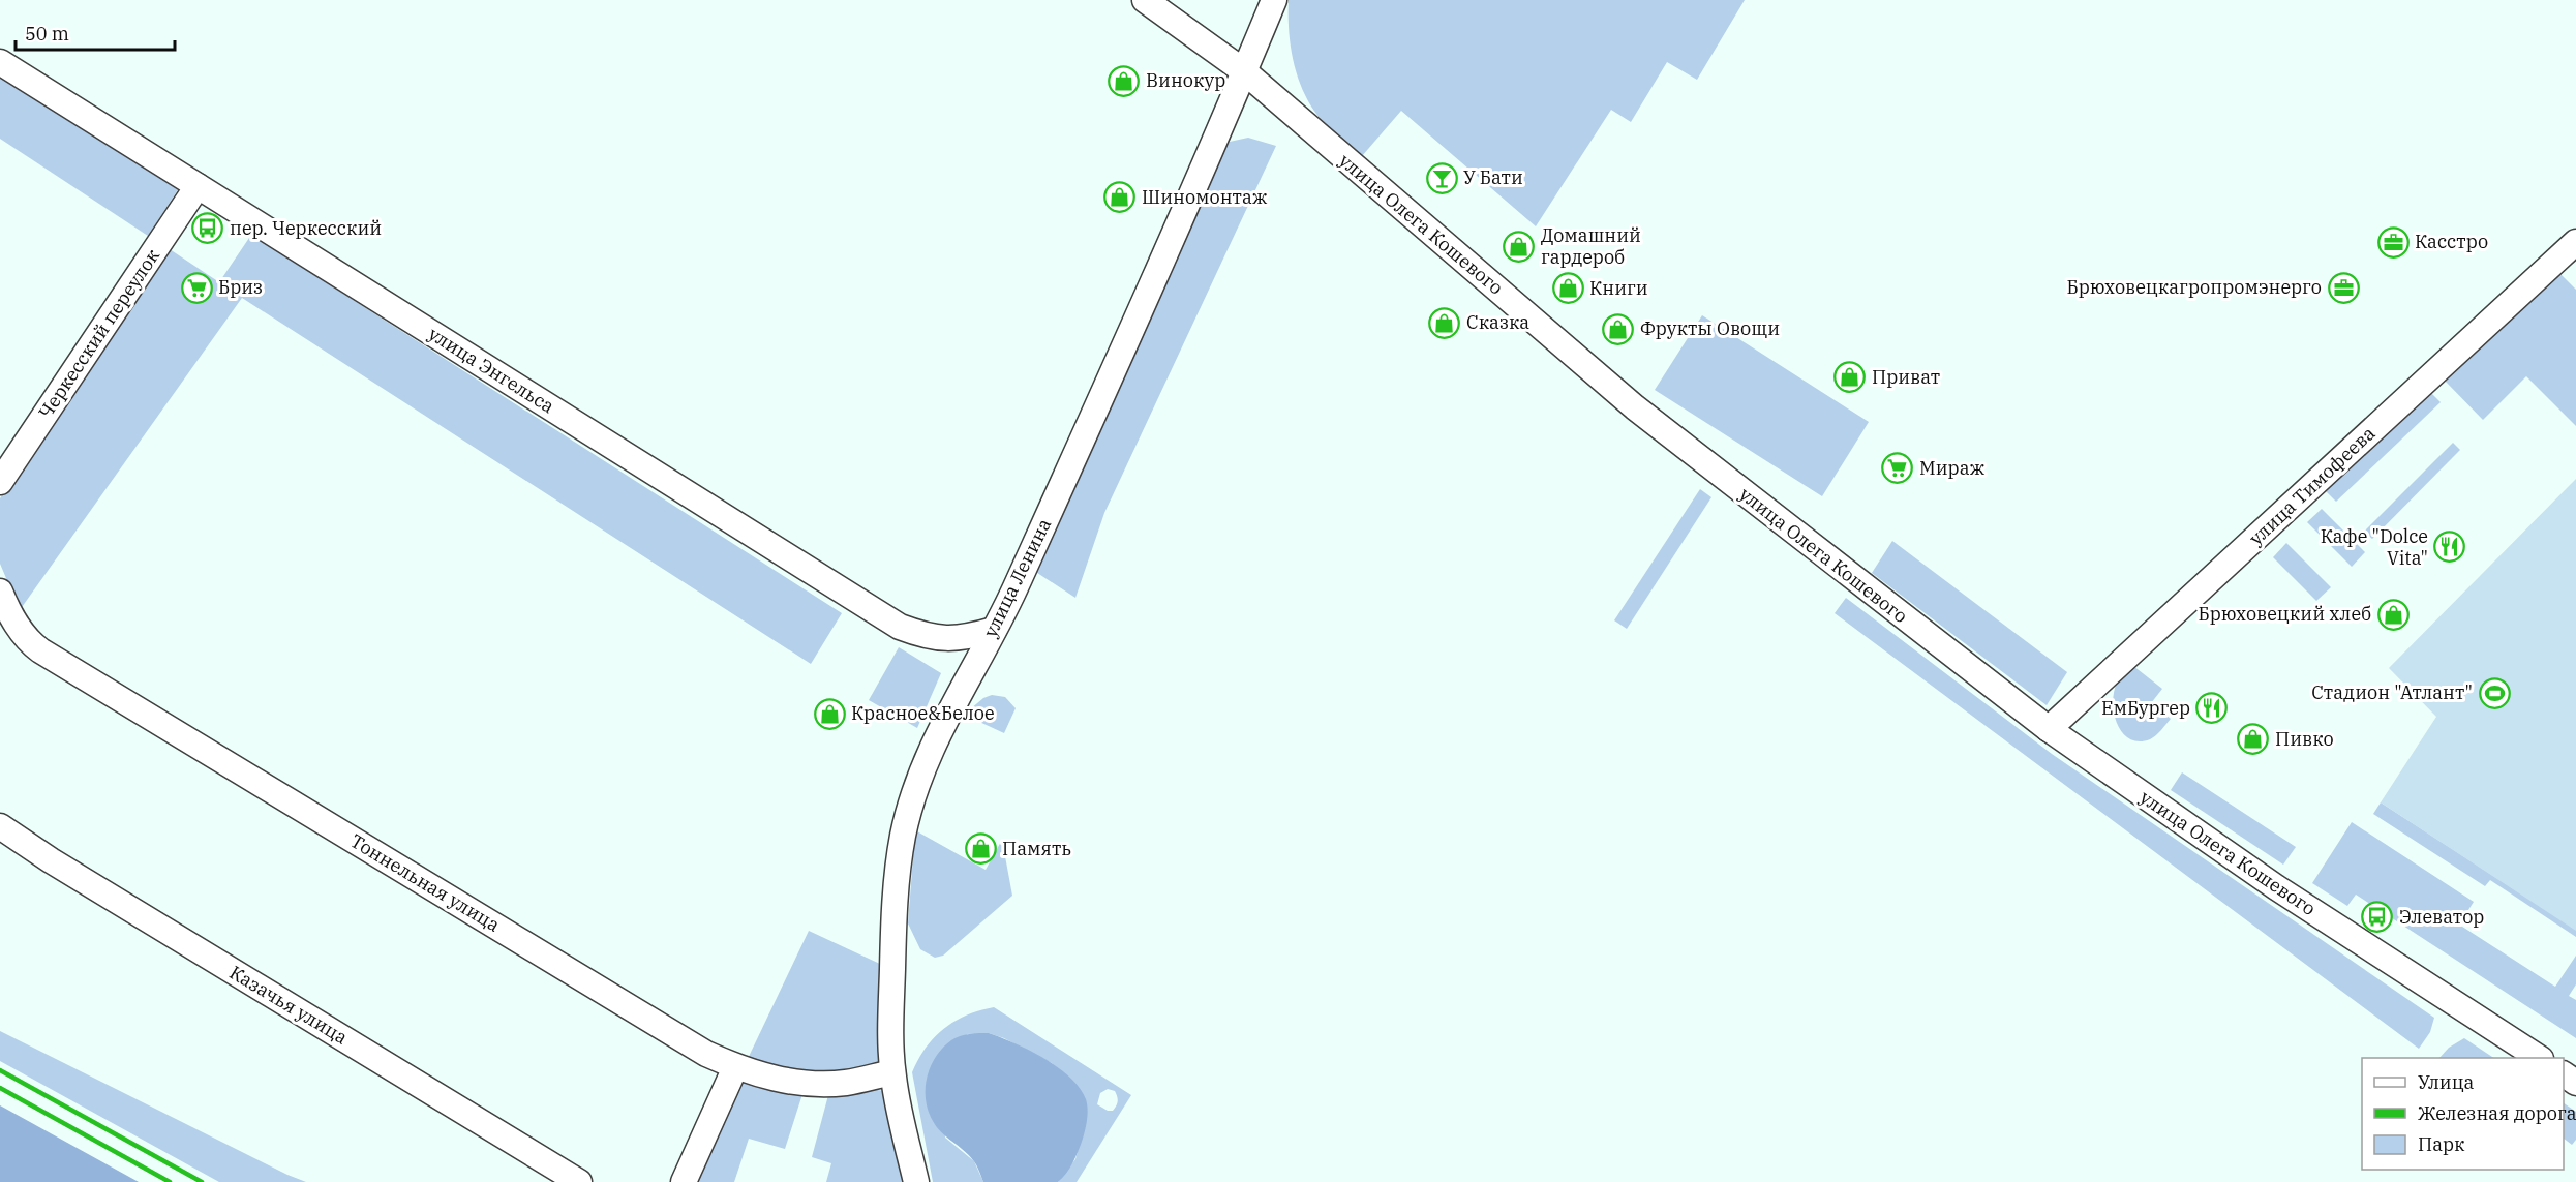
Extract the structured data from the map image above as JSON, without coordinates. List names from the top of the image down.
{
  "streets": {
    "street": [
      "улица Олега Кошевого",
      "Черкесский переулок",
      "улица Энгельса",
      "улица Тимофеева",
      "улица Ленина",
      "Тоннельная улица",
      "Казачья улица"
    ]
  },
  "crossings": [
    ["улица Олега Кошевого", "улица Тимофеева"],
    ["улица Олега Кошевого", "улица Ленина"],
    ["Черкесский переулок", "улица Энгельса"],
    ["улица Энгельса", "улица Ленина"],
    ["улица Ленина", "Тоннельная улица"]
  ],
  "places": {
    "shop": [
      "Винокур",
      "Шиномонтаж",
      "Домашний гардероб",
      "Книги",
      "Сказка",
      "Фрукты Овощи",
      "Приват",
      "Брюховецкий хлеб",
      "Красное&Белое",
      "Пивко",
      "Память"
    ],
    "bar": ["У Бати"],
    "bus stop": ["пер. Черкесский", "Элеватор"],
    "office": ["Касстро", "Брюховецкагропромэнерго"],
    "supermarket": ["Бриз", "Мираж"],
    "restaurant": ["Кафе \"Dolce Vita\"", "ЕмБургер"],
    "sports": ["Стадион \"Атлант\""]
  },
  "legend": ["Улица", "Железная дорога", "Парк"],
  "scale_bar": "50 m"
}
